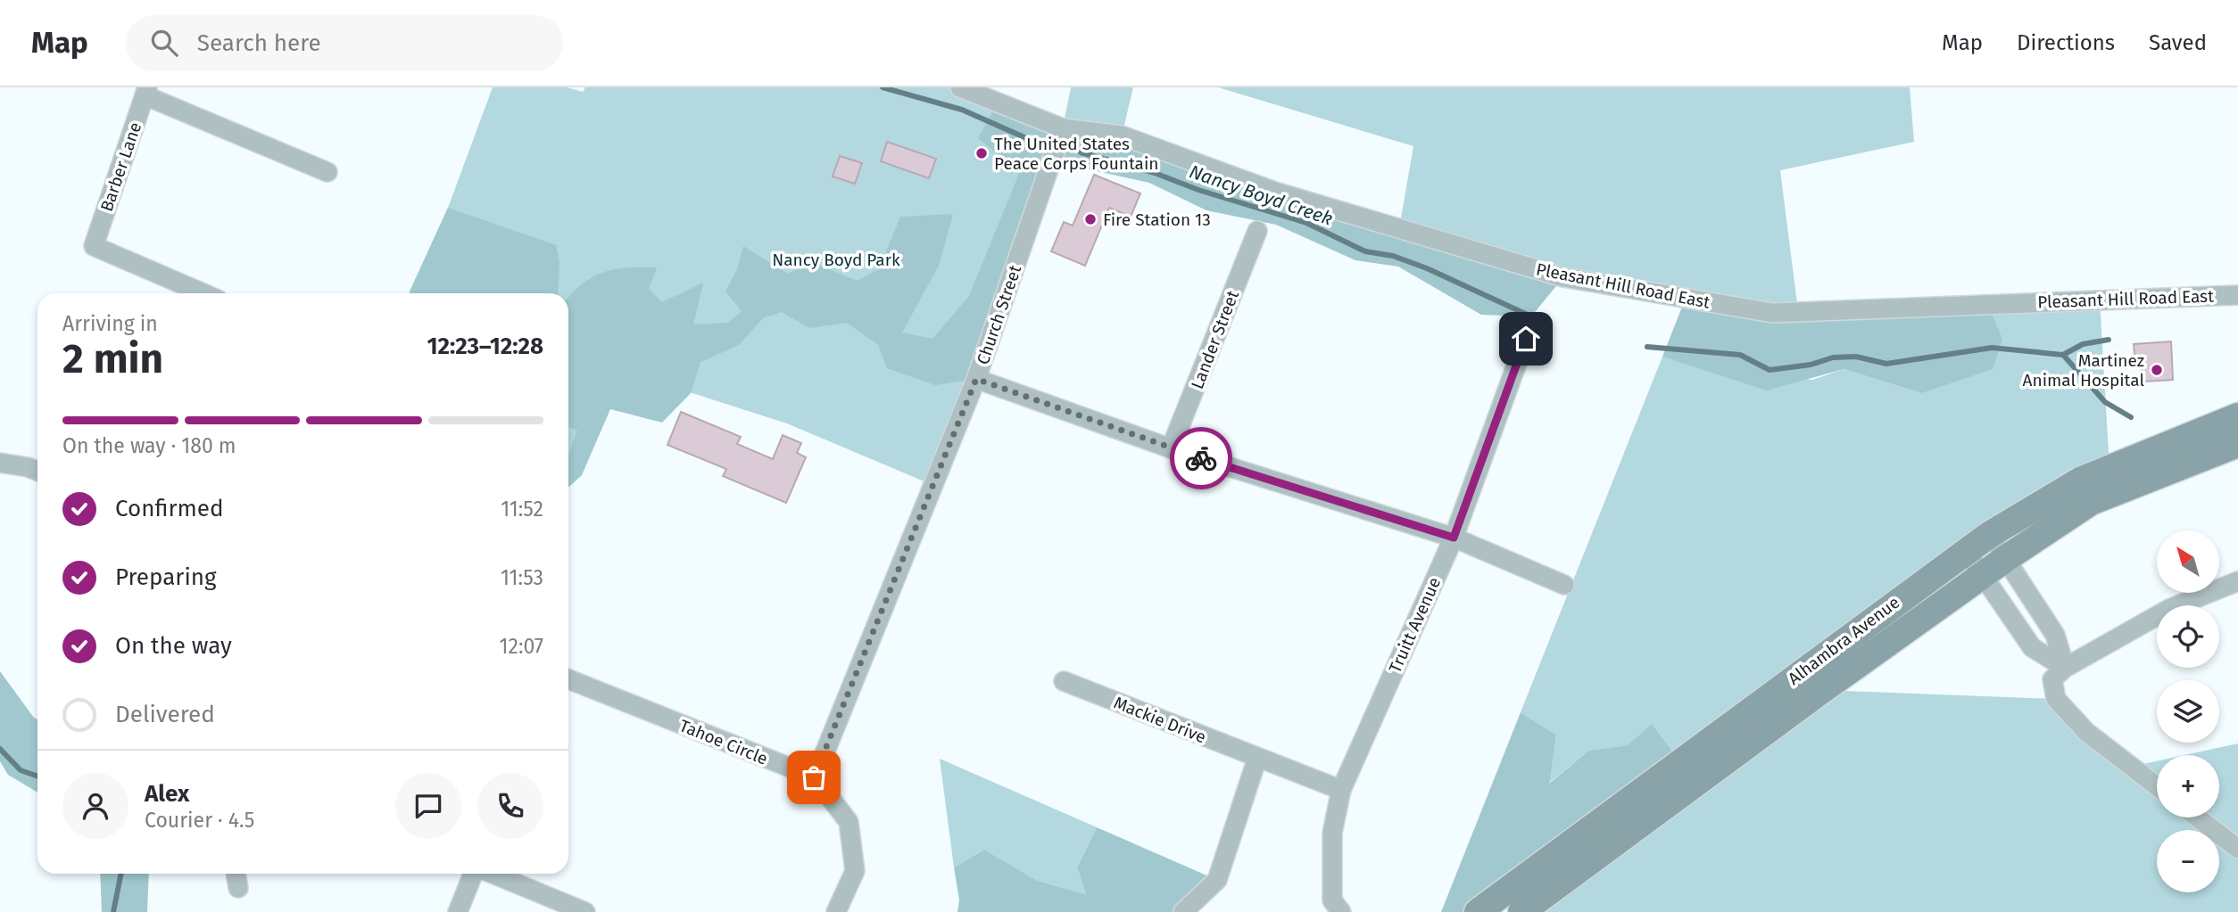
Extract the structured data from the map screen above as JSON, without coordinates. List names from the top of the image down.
{
  "streets": {
    "main road": ["Alhambra Avenue"],
    "street": [
      "Barber Lane",
      "Pleasant Hill Road East",
      "Church Street",
      "Lander Street",
      "Truitt Avenue",
      "Mackie Drive",
      "Tahoe Circle"
    ]
  },
  "crossings": [
    ["Pleasant Hill Road East", "Church Street"],
    ["Church Street", "Tahoe Circle"],
    ["Truitt Avenue", "Mackie Drive"]
  ],
  "water": ["Nancy Boyd Creek"],
  "parks": ["Nancy Boyd Park"],
  "places": ["The United States Peace Corps Fountain", "Fire Station 13", "Martinez Animal Hospital"],
  "north": "top left",
  "page": {
    "header": "Map",
    "search": "Search here",
    "nav": ["Map", "Directions", "Saved"],
    "heading": ["2 min", "Arriving in", "12:23–12:28"],
    "panel": ["Alex", "Courier · 4.5"],
    "bar": "On the way · 180 m",
    "list": [
      ["Confirmed", "11:52"],
      ["Preparing", "11:53"],
      ["On the way", "12:07"],
      "Delivered"
    ],
    "map_buttons": ["+", "−"]
  }
}
